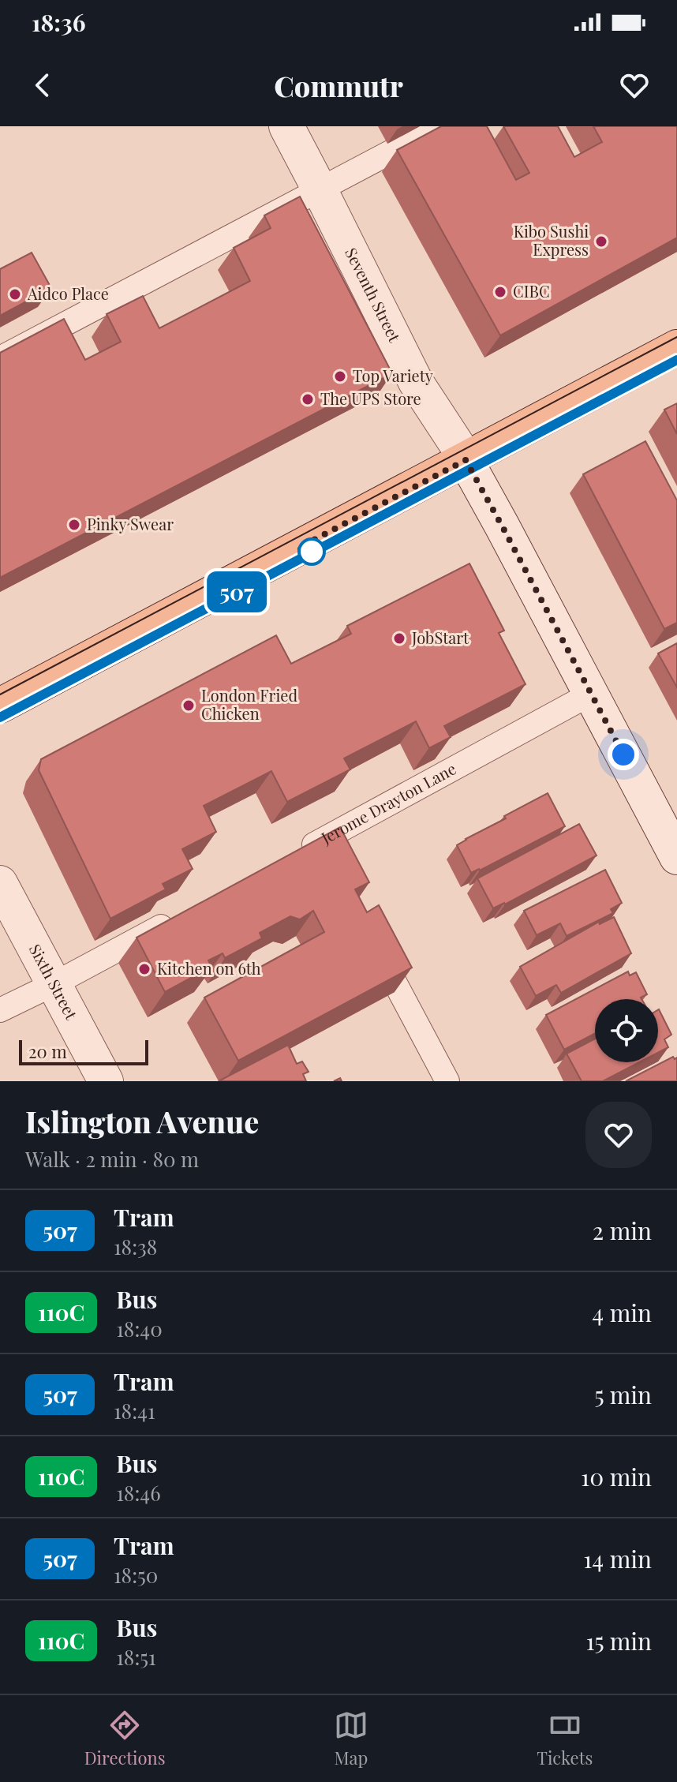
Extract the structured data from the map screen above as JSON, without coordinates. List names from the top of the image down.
{
  "streets": {
    "street": ["Seventh Street", "Sixth Street"],
    "lane": ["Jerome Drayton Lane"]
  },
  "crossings": [
    ["Seventh Street", "Jerome Drayton Lane"]
  ],
  "places": [
    "Kibo Sushi Express",
    "CIBC",
    "Aidco Place",
    "Top Variety",
    "The UPS Store",
    "Pinky Swear",
    "JobStart",
    "London Fried Chicken",
    "Kitchen on 6th"
  ],
  "lines": ["tram line 507"],
  "scale_bar": "20 m",
  "page": {
    "status": "18:36",
    "header": "Commutr",
    "on_map": "507",
    "scale": "20 m",
    "heading": ["Islington Avenue", "Walk · 2 min · 80 m"],
    "list": [
      {
        "mark": "507",
        "name": "Tram",
        "note": "18:38",
        "value": "2 min"
      },
      {
        "mark": "110C",
        "name": "Bus",
        "note": "18:40",
        "value": "4 min"
      },
      {
        "mark": "507",
        "name": "Tram",
        "note": "18:41",
        "value": "5 min"
      },
      {
        "mark": "110C",
        "name": "Bus",
        "note": "18:46",
        "value": "10 min"
      },
      {
        "mark": "507",
        "name": "Tram",
        "note": "18:50",
        "value": "14 min"
      },
      {
        "mark": "110C",
        "name": "Bus",
        "note": "18:51",
        "value": "15 min"
      }
    ],
    "tabs": ["Directions", "Map", "Tickets"]
  }
}
